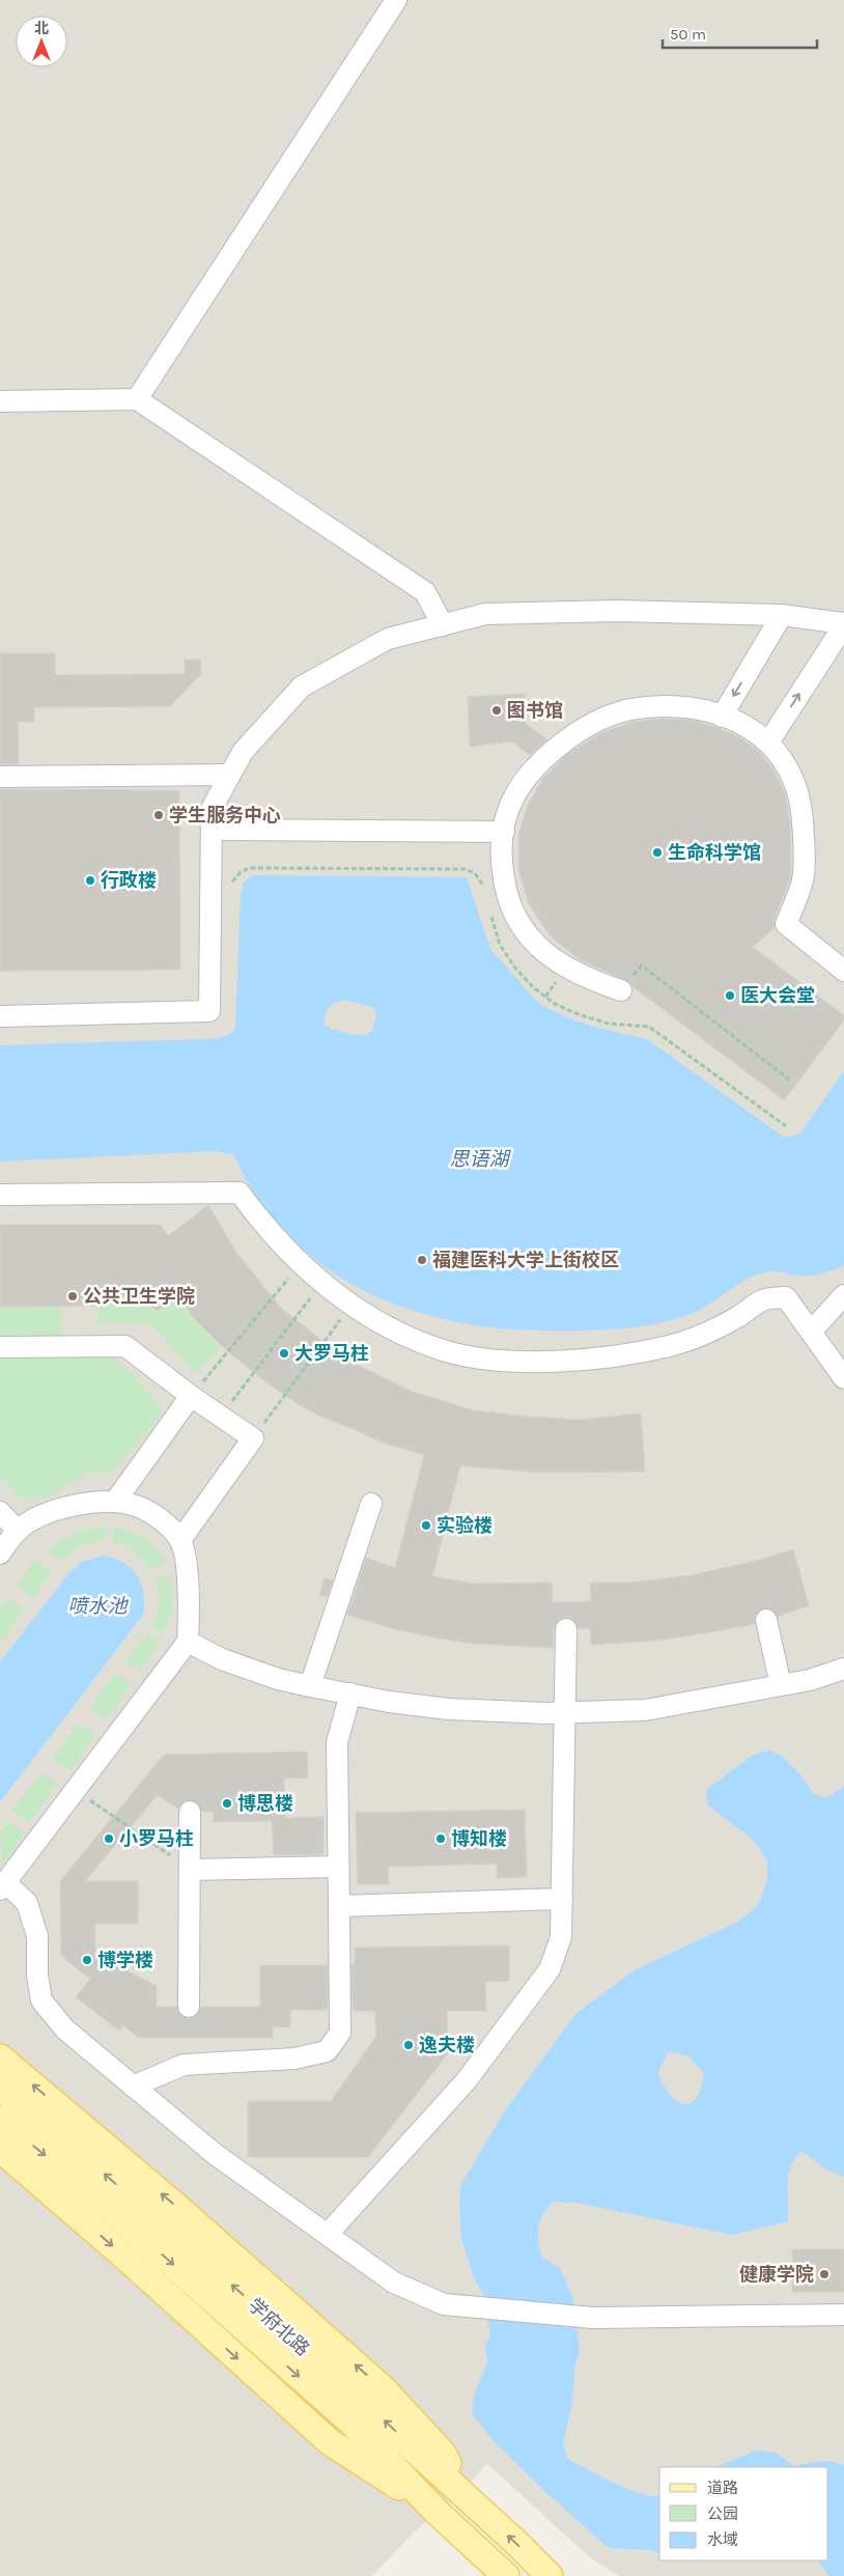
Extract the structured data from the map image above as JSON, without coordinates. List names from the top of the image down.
{
  "streets": {
    "main road": ["学府北路"]
  },
  "water": ["思语湖", "喷水池"],
  "places": [
    "图书馆",
    "学生服务中心",
    "生命科学馆",
    "行政楼",
    "医大会堂",
    "福建医科大学上街校区",
    "公共卫生学院",
    "大罗马柱",
    "实验楼",
    "博思楼",
    "小罗马柱",
    "博知楼",
    "博学楼",
    "逸夫楼",
    "健康学院"
  ],
  "legend": ["道路", "公园", "水域"],
  "scale_bar": "50 m",
  "north": "top"
}
